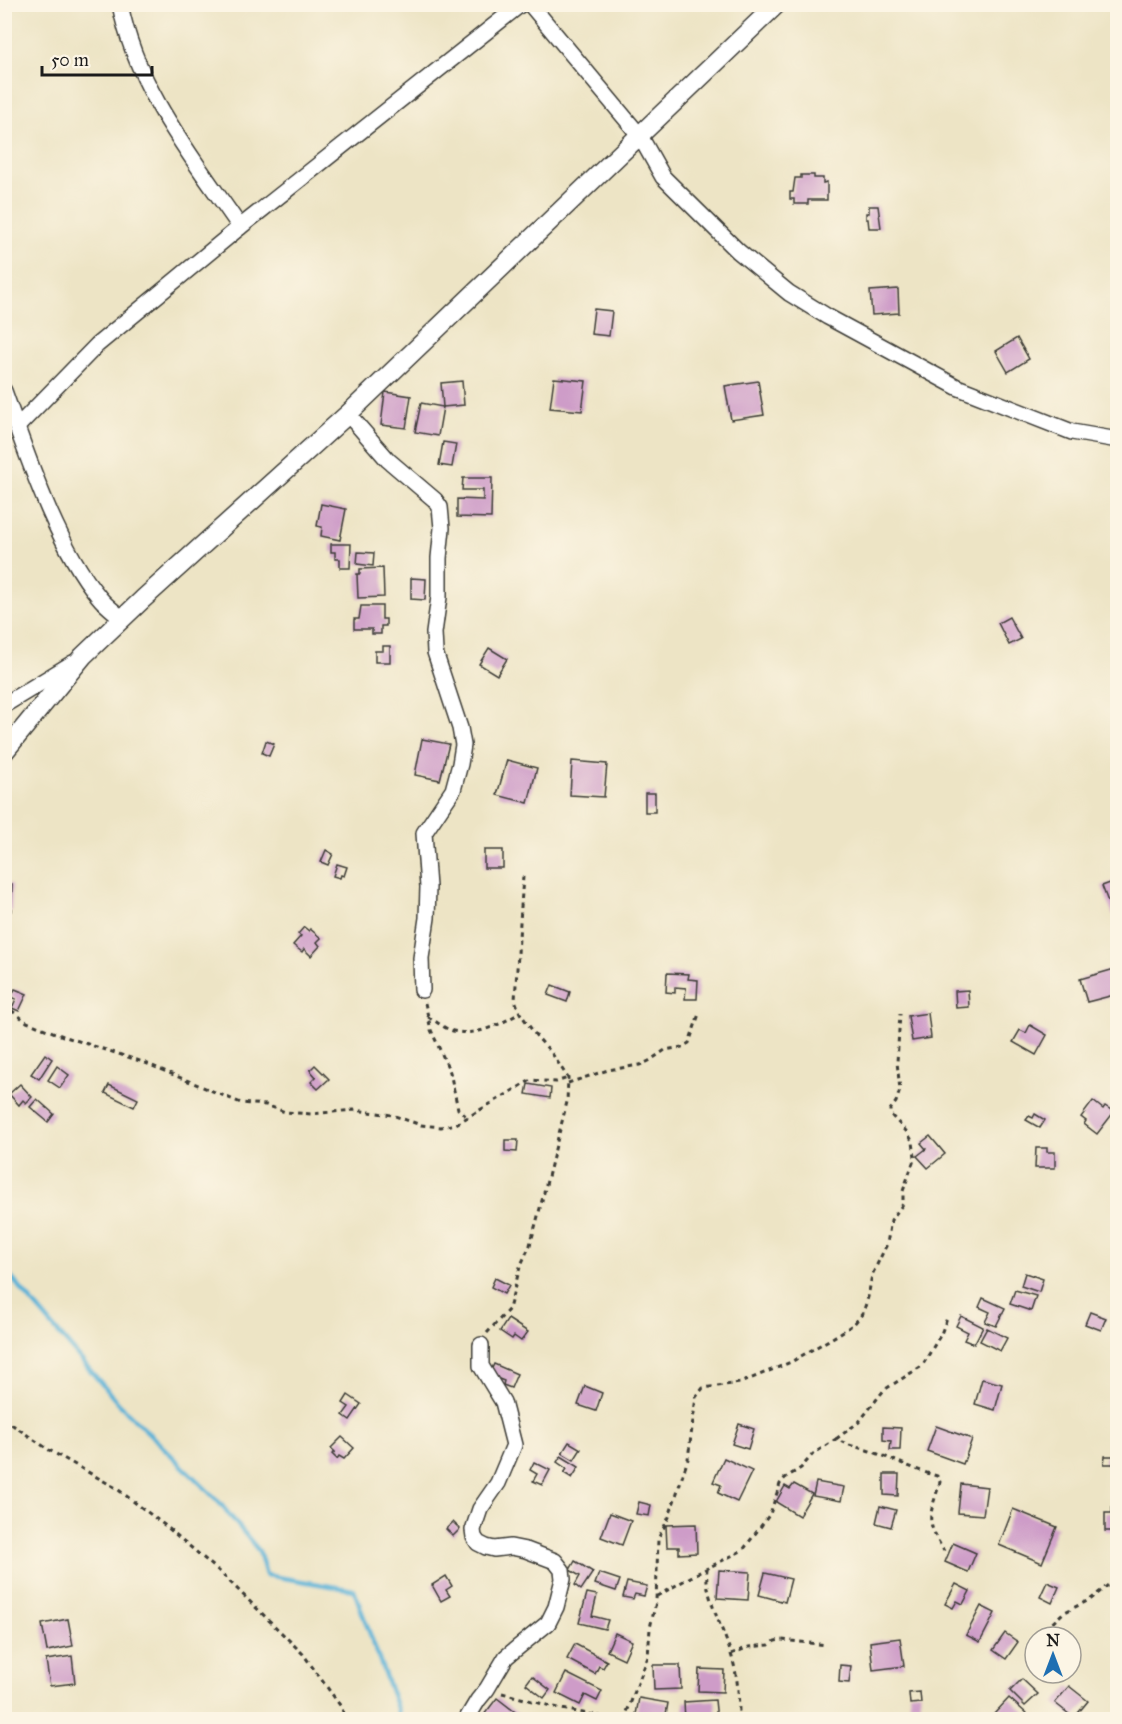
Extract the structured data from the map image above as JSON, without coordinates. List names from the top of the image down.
{
  "scale_bar": "50 m",
  "north": "top"
}
